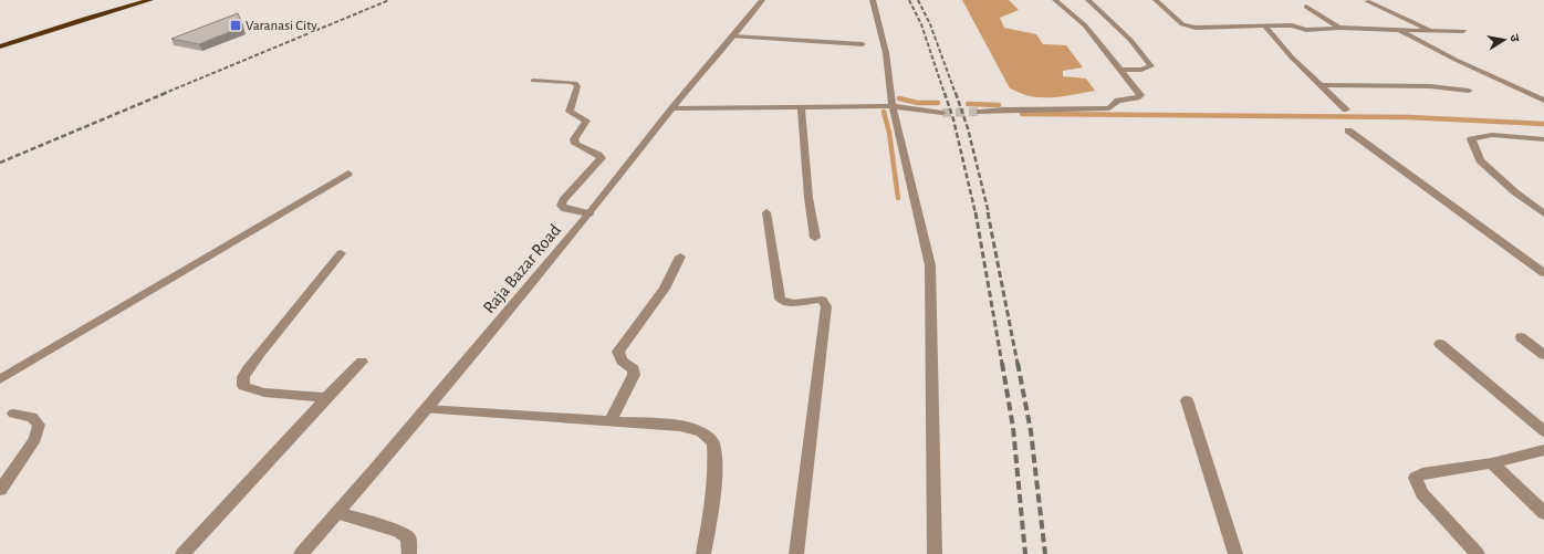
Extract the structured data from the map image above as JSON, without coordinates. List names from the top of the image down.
{
  "streets": {
    "street": ["Raja Bazar Road"]
  },
  "places": {
    "transit": ["Varanasi City"]
  },
  "north": "right"
}
